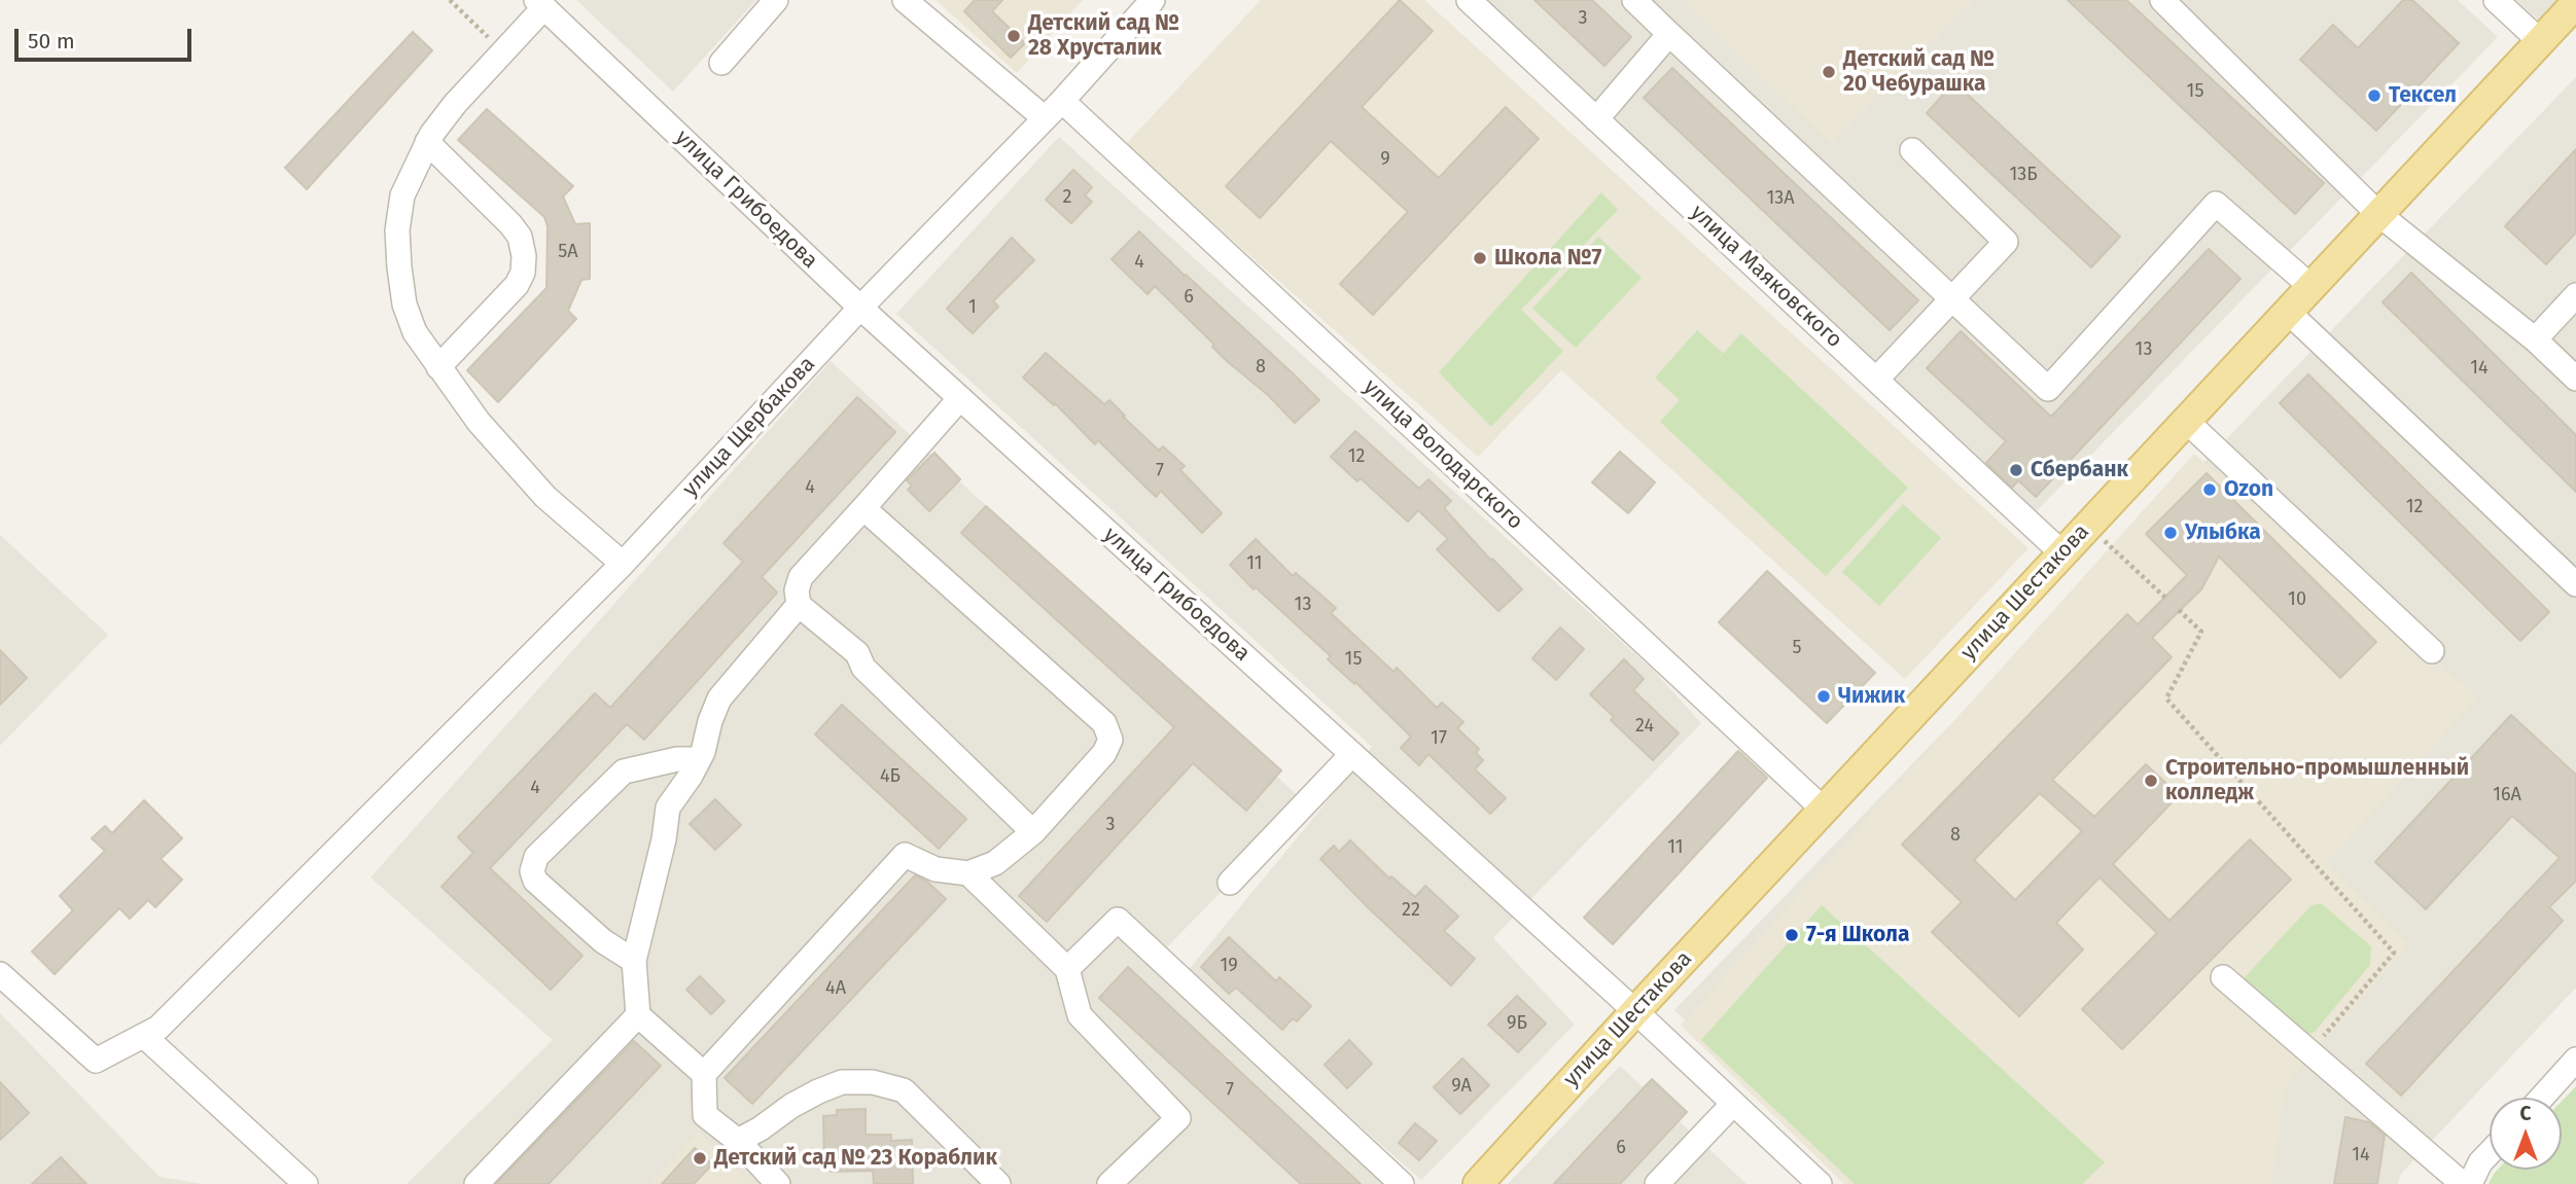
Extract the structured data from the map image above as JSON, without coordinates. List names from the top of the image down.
{
  "streets": {
    "main road": ["улица Шестакова"],
    "street": [
      "улица Грибоедова",
      "улица Маяковского",
      "улица Щербакова",
      "улица Володарского"
    ]
  },
  "crossings": [
    ["улица Грибоедова", "улица Щербакова"],
    ["улица Грибоедова", "улица Шестакова"],
    ["улица Маяковского", "улица Шестакова"],
    ["улица Щербакова", "улица Володарского"],
    ["улица Володарского", "улица Шестакова"]
  ],
  "places": [
    "Детский сад № 28 Хрусталик",
    "Детский сад № 20 Чебурашка",
    "Тексел",
    "Школа №7",
    "Сбербанк",
    "Ozon",
    "Улыбка",
    "Чижик",
    "Строительно-промышленный колледж",
    "7-я Школа",
    "Детский сад № 23 Кораблик"
  ],
  "house_numbers": [
    "3",
    "15",
    "9",
    "13Б",
    "2",
    "13А",
    "5А",
    "4",
    "6",
    "1",
    "13",
    "8",
    "14",
    "12",
    "7",
    "4",
    "12",
    "11",
    "10",
    "13",
    "5",
    "15",
    "24",
    "17",
    "4Б",
    "4",
    "16А",
    "3",
    "8",
    "11",
    "22",
    "19",
    "4А",
    "9Б",
    "9А",
    "7",
    "6",
    "14"
  ],
  "scale_bar": "50 m",
  "north": "top"
}
